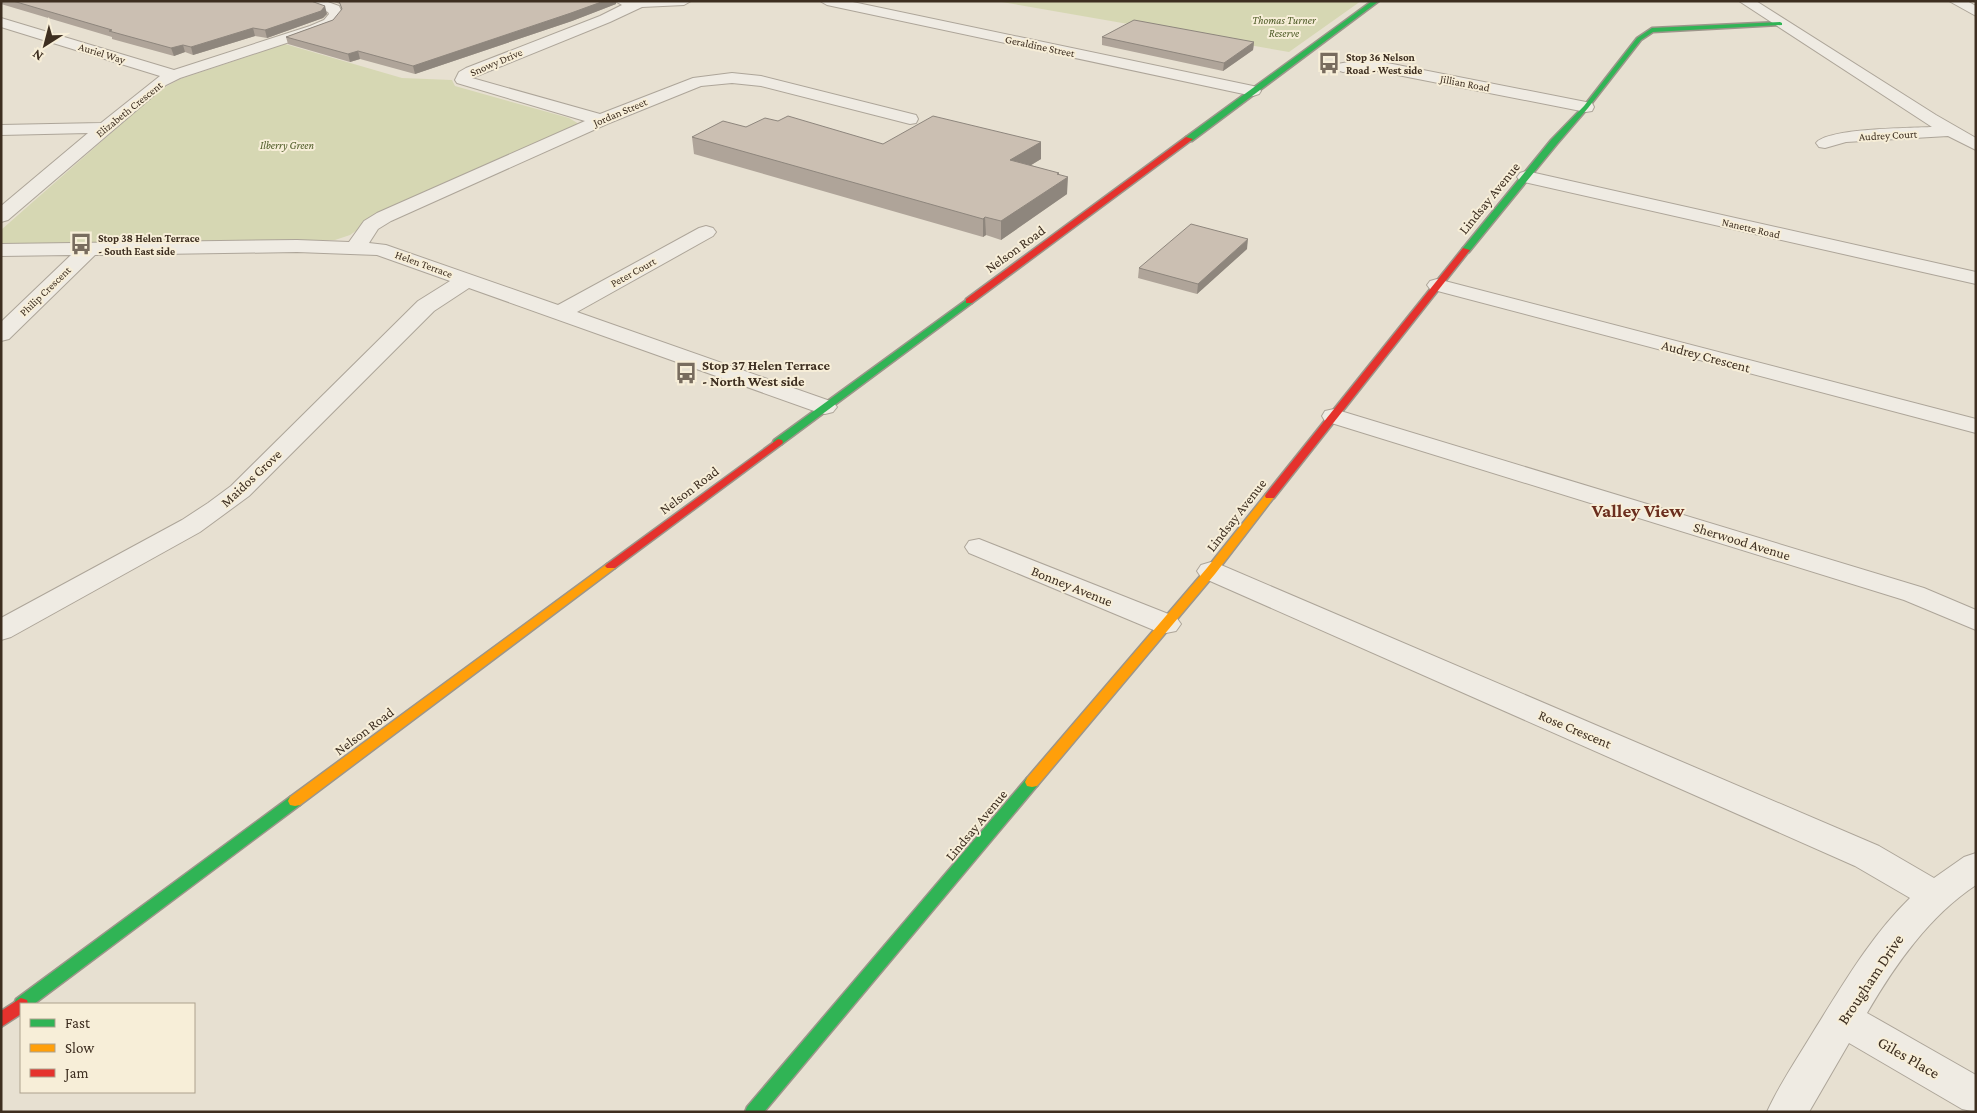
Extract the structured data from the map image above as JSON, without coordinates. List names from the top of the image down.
{
  "streets": {
    "street": [
      "Geraldine Street",
      "Auriel Way",
      "Snowy Drive",
      "Jillian Road",
      "Elizabeth Crescent",
      "Jordan Street",
      "Audrey Court",
      "Lindsay Avenue",
      "Nanette Road",
      "Nelson Road",
      "Helen Terrace",
      "Peter Court",
      "Philip Crescent",
      "Audrey Crescent",
      "Maidos Grove",
      "Sherwood Avenue",
      "Bonney Avenue",
      "Rose Crescent",
      "Brougham Drive",
      "Giles Place"
    ]
  },
  "crossings": [
    ["Geraldine Street", "Nelson Road"],
    ["Auriel Way", "Elizabeth Crescent"],
    ["Snowy Drive", "Jordan Street"],
    ["Jillian Road", "Lindsay Avenue"],
    ["Jordan Street", "Helen Terrace"],
    ["Lindsay Avenue", "Nanette Road"],
    ["Lindsay Avenue", "Audrey Crescent"],
    ["Lindsay Avenue", "Sherwood Avenue"],
    ["Lindsay Avenue", "Bonney Avenue"],
    ["Lindsay Avenue", "Rose Crescent"],
    ["Nelson Road", "Helen Terrace"],
    ["Helen Terrace", "Peter Court"],
    ["Helen Terrace", "Philip Crescent"],
    ["Helen Terrace", "Maidos Grove"],
    ["Rose Crescent", "Brougham Drive"],
    ["Brougham Drive", "Giles Place"]
  ],
  "districts": ["Valley View"],
  "parks": ["Thomas Turner Reserve", "Ilberry Green"],
  "places": {
    "bus stop": ["Stop 36 Nelson Road - West side", "Stop 38 Helen Terrace - South East side", "Stop 37 Helen Terrace - North West side"]
  },
  "legend": ["Fast", "Slow", "Jam"],
  "north": "bottom left"
}
